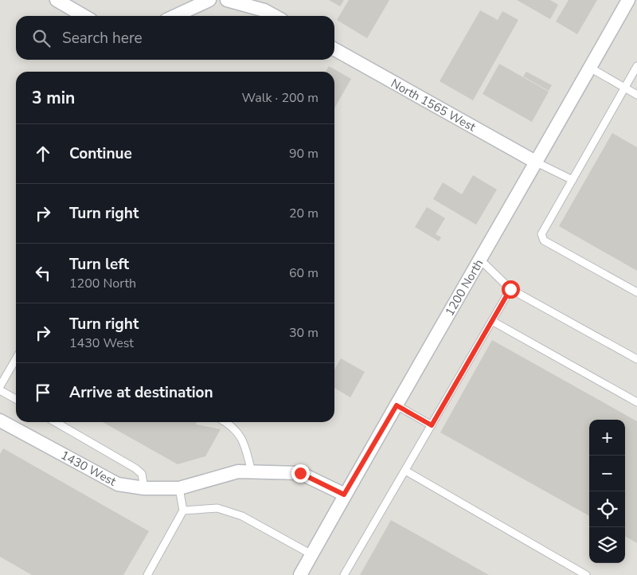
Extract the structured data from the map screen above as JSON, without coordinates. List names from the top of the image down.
{
  "streets": {
    "street": ["North 1565 West", "1200 North", "1430 West"]
  },
  "crossings": [
    ["North 1565 West", "1200 North"],
    ["1200 North", "1430 West"]
  ],
  "page": {
    "search": "Search here",
    "heading": ["3 min", "Walk · 200 m"],
    "list": [
      ["Continue", "90 m"],
      ["Turn right", "20 m"],
      ["Turn left", "1200 North", "60 m"],
      ["Turn right", "1430 West", "30 m"],
      "Arrive at destination"
    ],
    "map_buttons": ["+", "−"]
  }
}
